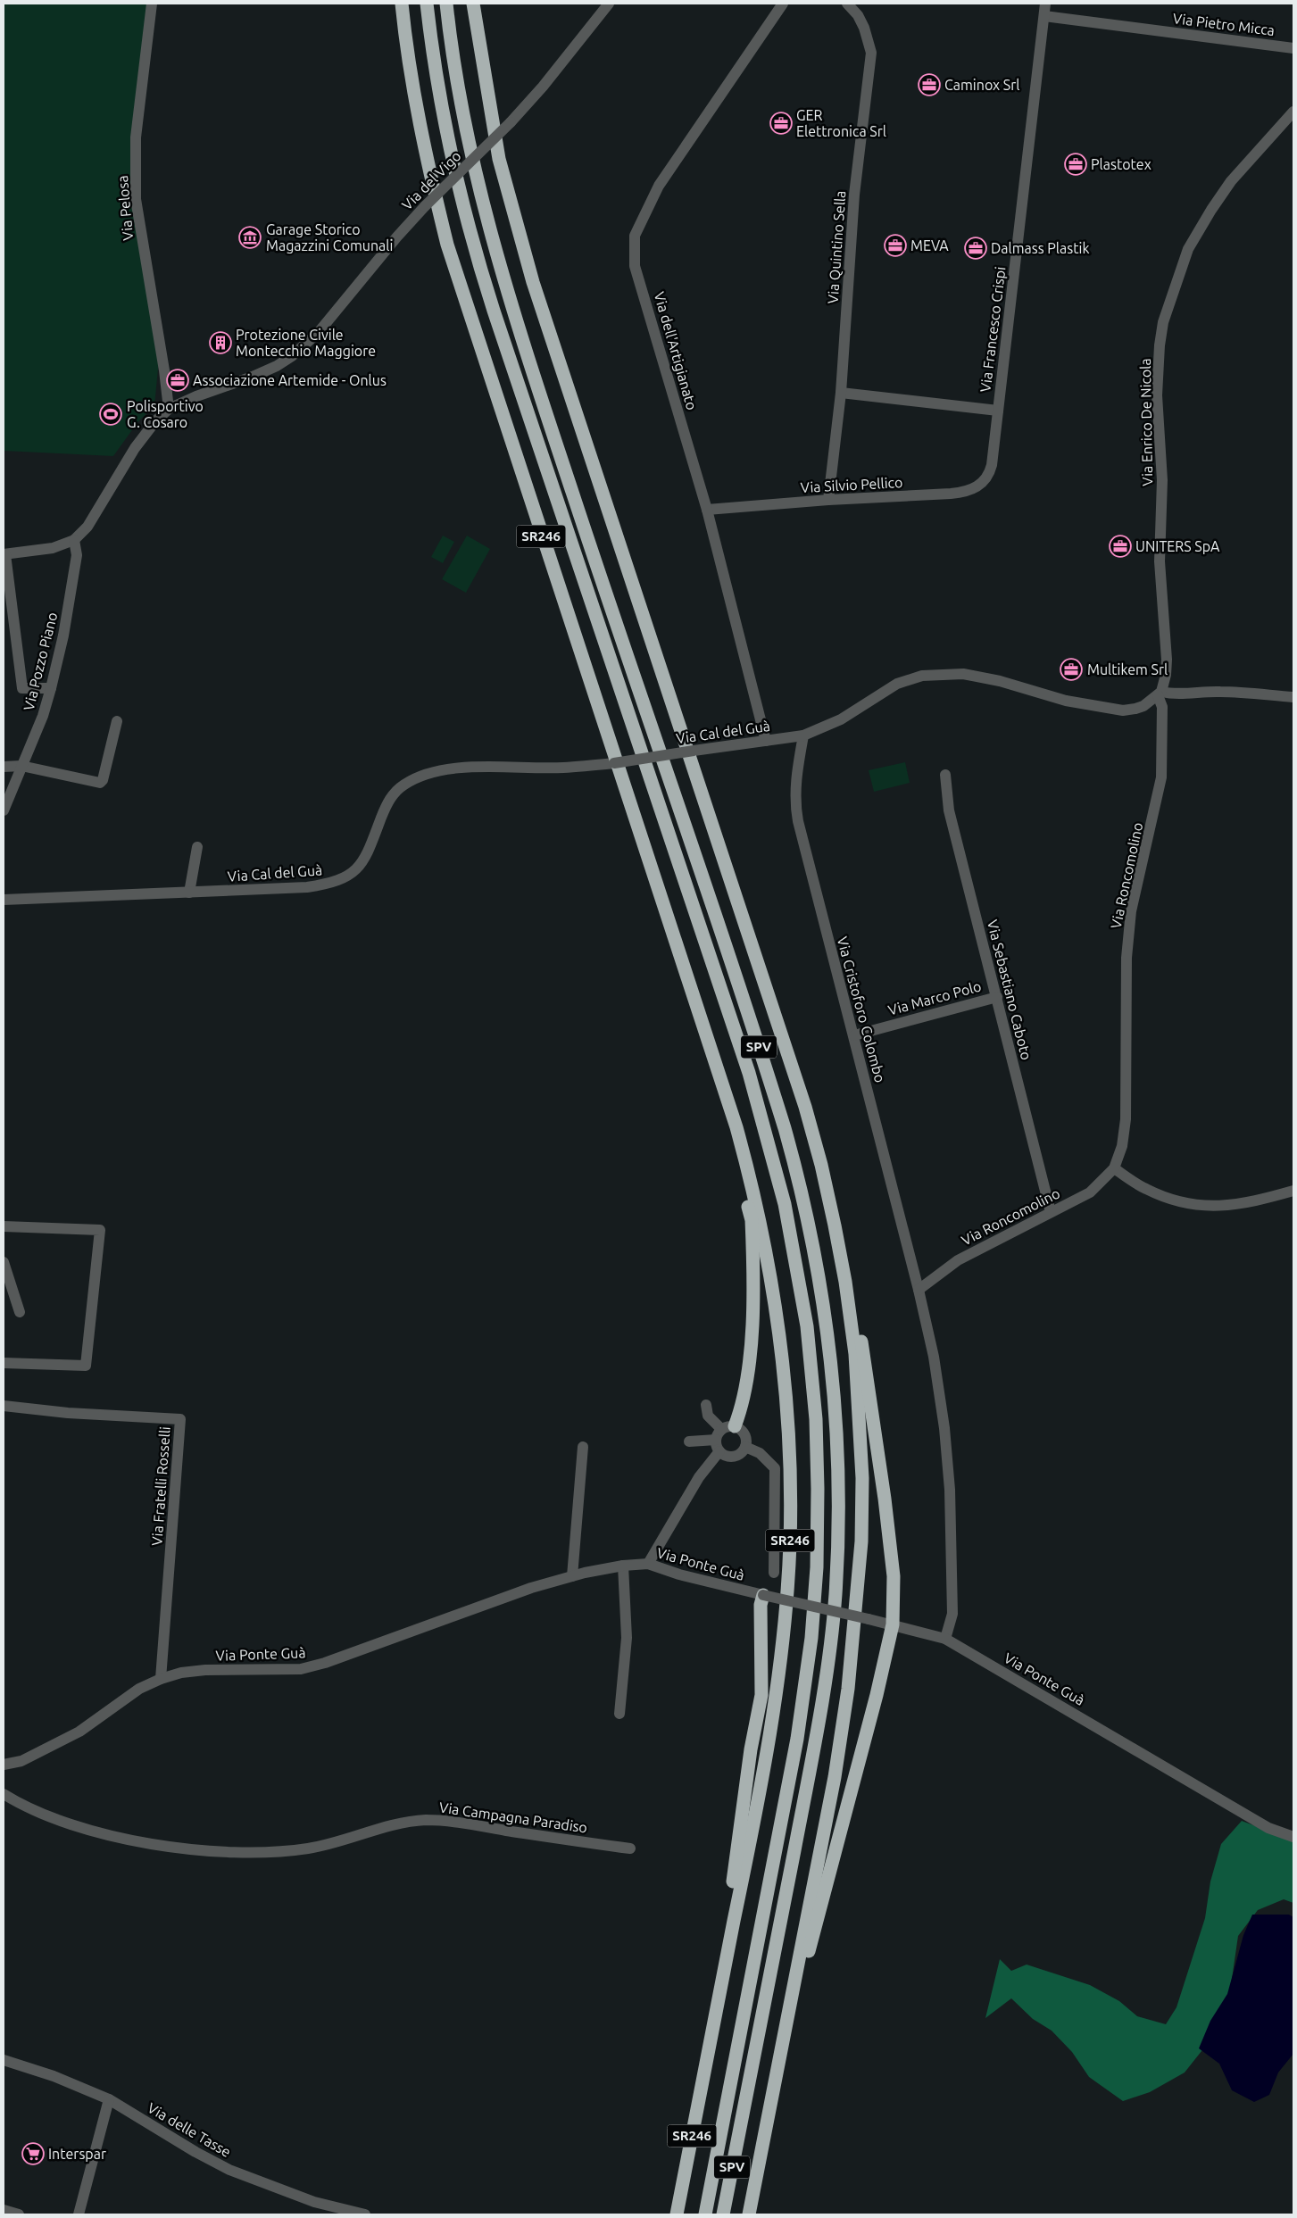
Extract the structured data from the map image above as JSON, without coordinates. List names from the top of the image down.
{
  "streets": {
    "highway": ["SR246", "SPV"],
    "street": [
      "Via Pietro Micca",
      "Via del Vigo",
      "Via Pelosa",
      "Via Quintino Sella",
      "Via Francesco Crispi",
      "Via dell'Artigianato",
      "Via Enrico De Nicola",
      "Via Silvio Pellico",
      "Via Pozzo Piano",
      "Via Cal del Guà",
      "Via Roncomolino",
      "Via Sebastiano Caboto",
      "Via Marco Polo",
      "Via Cristoforo Colombo",
      "Via Fratelli Rosselli",
      "Via Ponte Guà",
      "Via Campagna Paradiso",
      "Via delle Tasse"
    ]
  },
  "crossings": [
    ["Via Pietro Micca", "Via Francesco Crispi"],
    ["Via del Vigo", "Via Pelosa"],
    ["Via Quintino Sella", "Via Silvio Pellico"],
    ["Via Francesco Crispi", "Via Silvio Pellico"],
    ["Via dell'Artigianato", "Via Silvio Pellico"],
    ["Via dell'Artigianato", "Via Cal del Guà"],
    ["Via Enrico De Nicola", "Via Cal del Guà"],
    ["Via Enrico De Nicola", "Via Roncomolino"],
    ["Via Cal del Guà", "Via Roncomolino"],
    ["Via Cal del Guà", "Via Cristoforo Colombo"],
    ["Via Roncomolino", "Via Sebastiano Caboto"],
    ["Via Roncomolino", "Via Cristoforo Colombo"],
    ["Via Sebastiano Caboto", "Via Marco Polo"],
    ["Via Marco Polo", "Via Cristoforo Colombo"],
    ["Via Cristoforo Colombo", "Via Ponte Guà"],
    ["Via Fratelli Rosselli", "Via Ponte Guà"]
  ],
  "places": {
    "office": [
      "Caminox Srl",
      "GER Elettronica Srl",
      "Plastotex",
      "MEVA",
      "Dalmass Plastik",
      "Associazione Artemide - Onlus",
      "UNITERS SpA",
      "Multikem Srl"
    ],
    "museum": ["Garage Storico Magazzini Comunali"],
    "building": ["Protezione Civile Montecchio Maggiore"],
    "sports": ["Polisportivo G. Cosaro"],
    "supermarket": ["Interspar"]
  }
}
